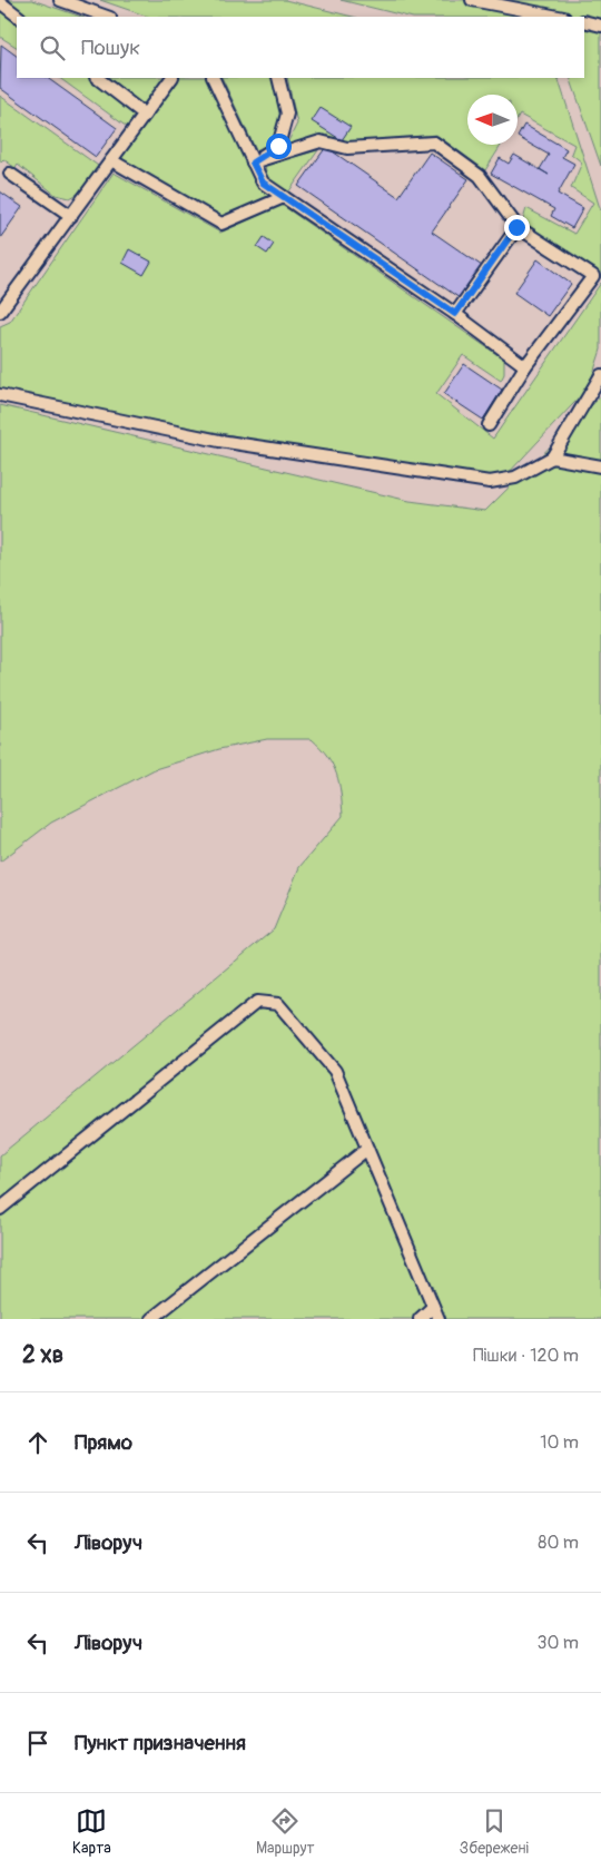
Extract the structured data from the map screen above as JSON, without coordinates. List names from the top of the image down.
{
  "north": "left",
  "page": {
    "search": "Пошук",
    "heading": ["2 хв", "Пішки · 120 m"],
    "list": [
      ["Прямо", "10 m"],
      ["Ліворуч", "80 m"],
      ["Ліворуч", "30 m"],
      "Пункт призначення"
    ],
    "nav": ["Карта", "Маршрут", "Збережені"]
  }
}
